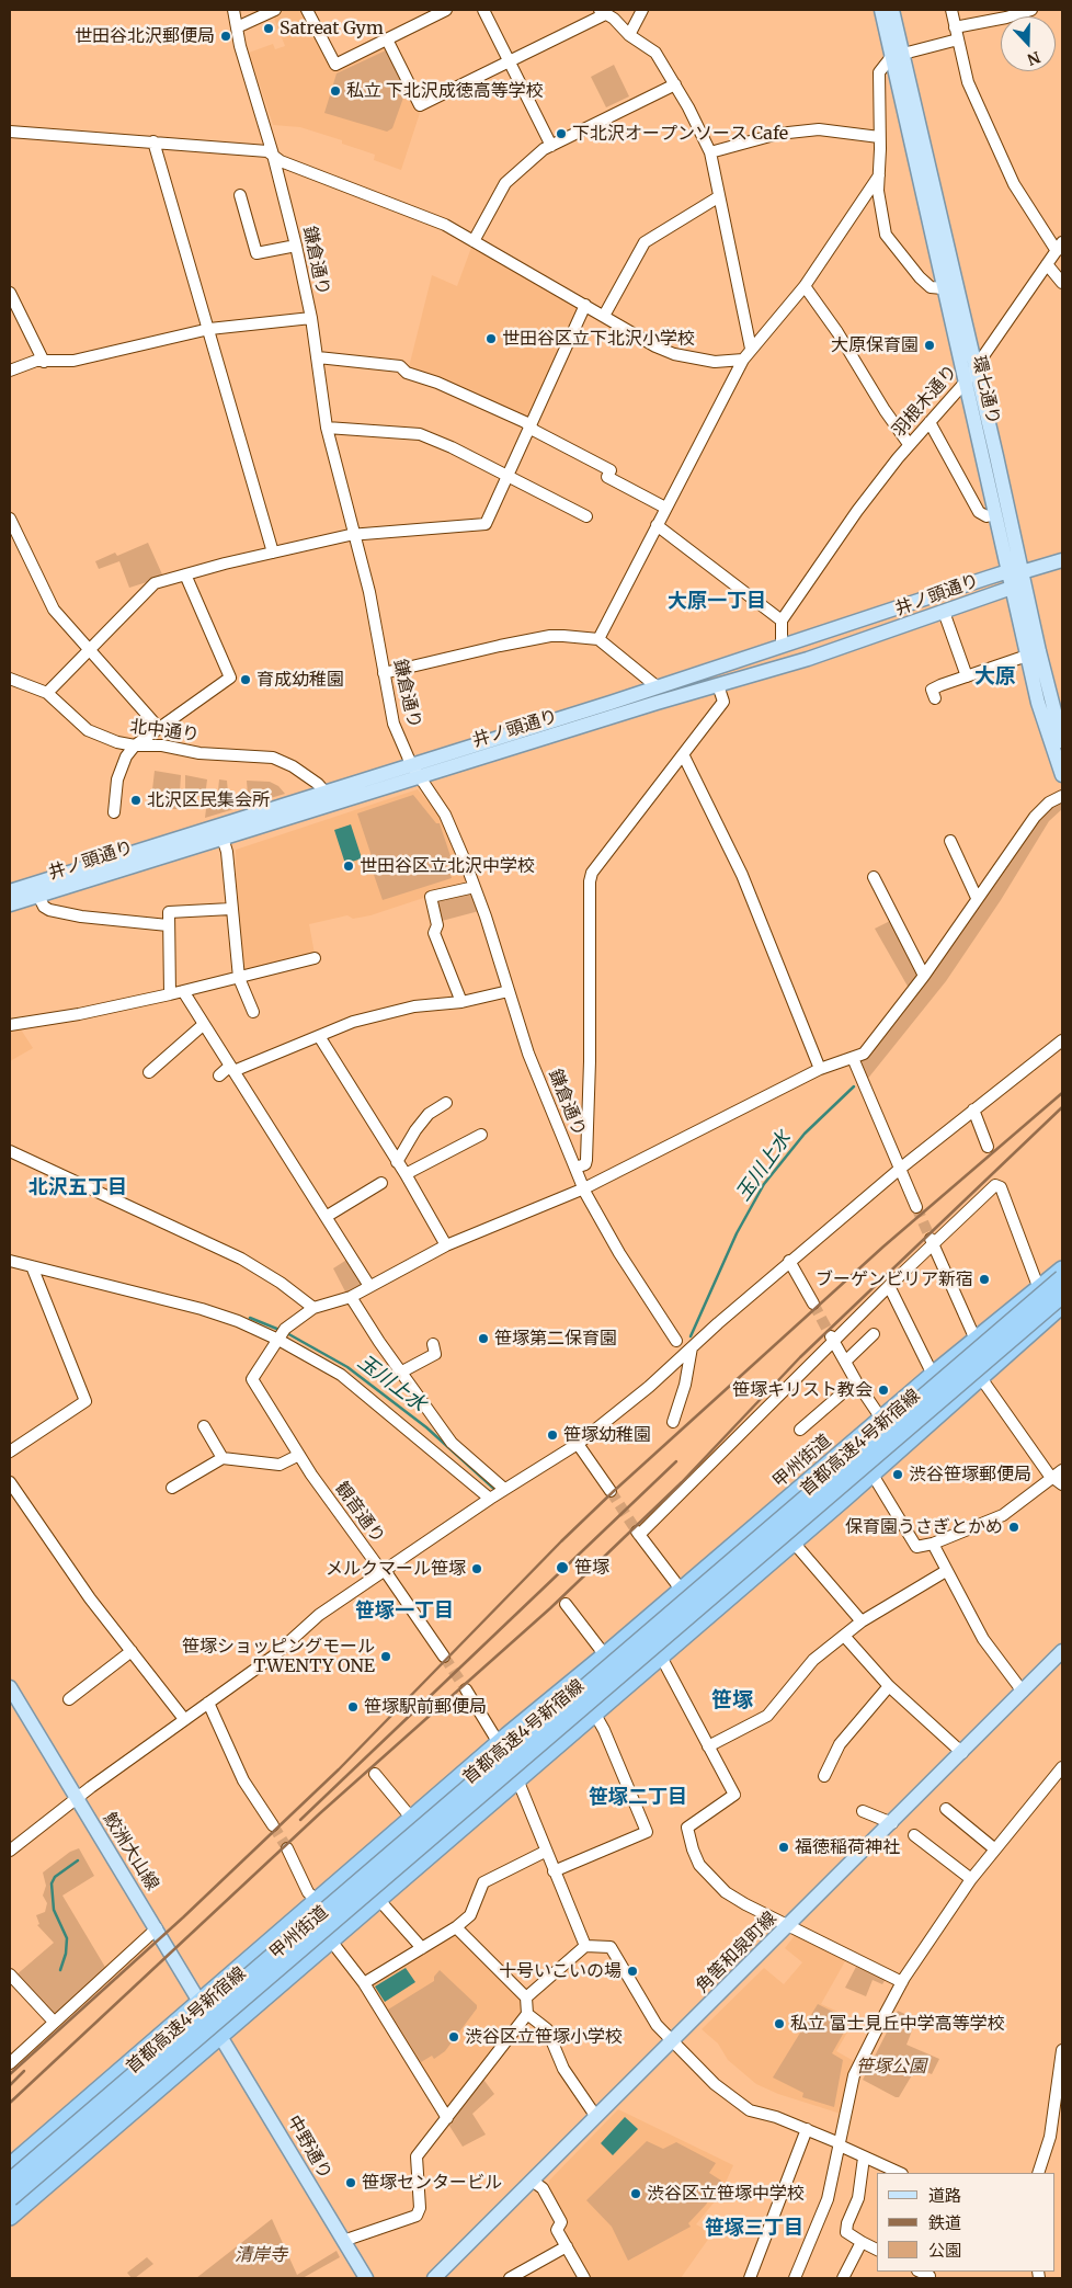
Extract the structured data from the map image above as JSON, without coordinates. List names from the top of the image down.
{
  "streets": {
    "highway": ["首都高速4号新宿線", "甲州街道"],
    "main road": [
      "環七通り",
      "井ノ頭通り",
      "鮫洲大山線",
      "角筈和泉町線",
      "中野通り"
    ],
    "street": [
      "鎌倉通り",
      "羽根木通り",
      "北中通り",
      "観音通り"
    ]
  },
  "crossings": [
    ["鎌倉通り", "井ノ頭通り"],
    ["環七通り", "羽根木通り"],
    ["環七通り", "井ノ頭通り"],
    ["井ノ頭通り", "北中通り"],
    ["鮫洲大山線", "中野通り"]
  ],
  "districts": [
    "大原一丁目",
    "大原",
    "北沢五丁目",
    "笹塚一丁目",
    "笹塚",
    "笹塚二丁目",
    "笹塚三丁目"
  ],
  "water": ["玉川上水"],
  "parks": ["笹塚公園", "清岸寺"],
  "places": [
    "Satreat Gym",
    "世田谷北沢郵便局",
    "私立 下北沢成徳高等学校",
    "下北沢オープンソース Cafe",
    "世田谷区立下北沢小学校",
    "大原保育園",
    "育成幼稚園",
    "北沢区民集会所",
    "世田谷区立北沢中学校",
    "ブーゲンビリア新宿",
    "笹塚第二保育園",
    "笹塚キリスト教会",
    "笹塚幼稚園",
    "渋谷笹塚郵便局",
    "保育園うさぎとかめ",
    "笹塚",
    "メルクマール笹塚",
    "笹塚ショッピングモール TWENTY ONE",
    "笹塚駅前郵便局",
    "福徳稲荷神社",
    "十号いこいの場",
    "私立 富士見丘中学高等学校",
    "渋谷区立笹塚小学校",
    "笹塚センタービル",
    "渋谷区立笹塚中学校"
  ],
  "legend": ["道路", "鉄道", "公園"],
  "north": "bottom"
}
